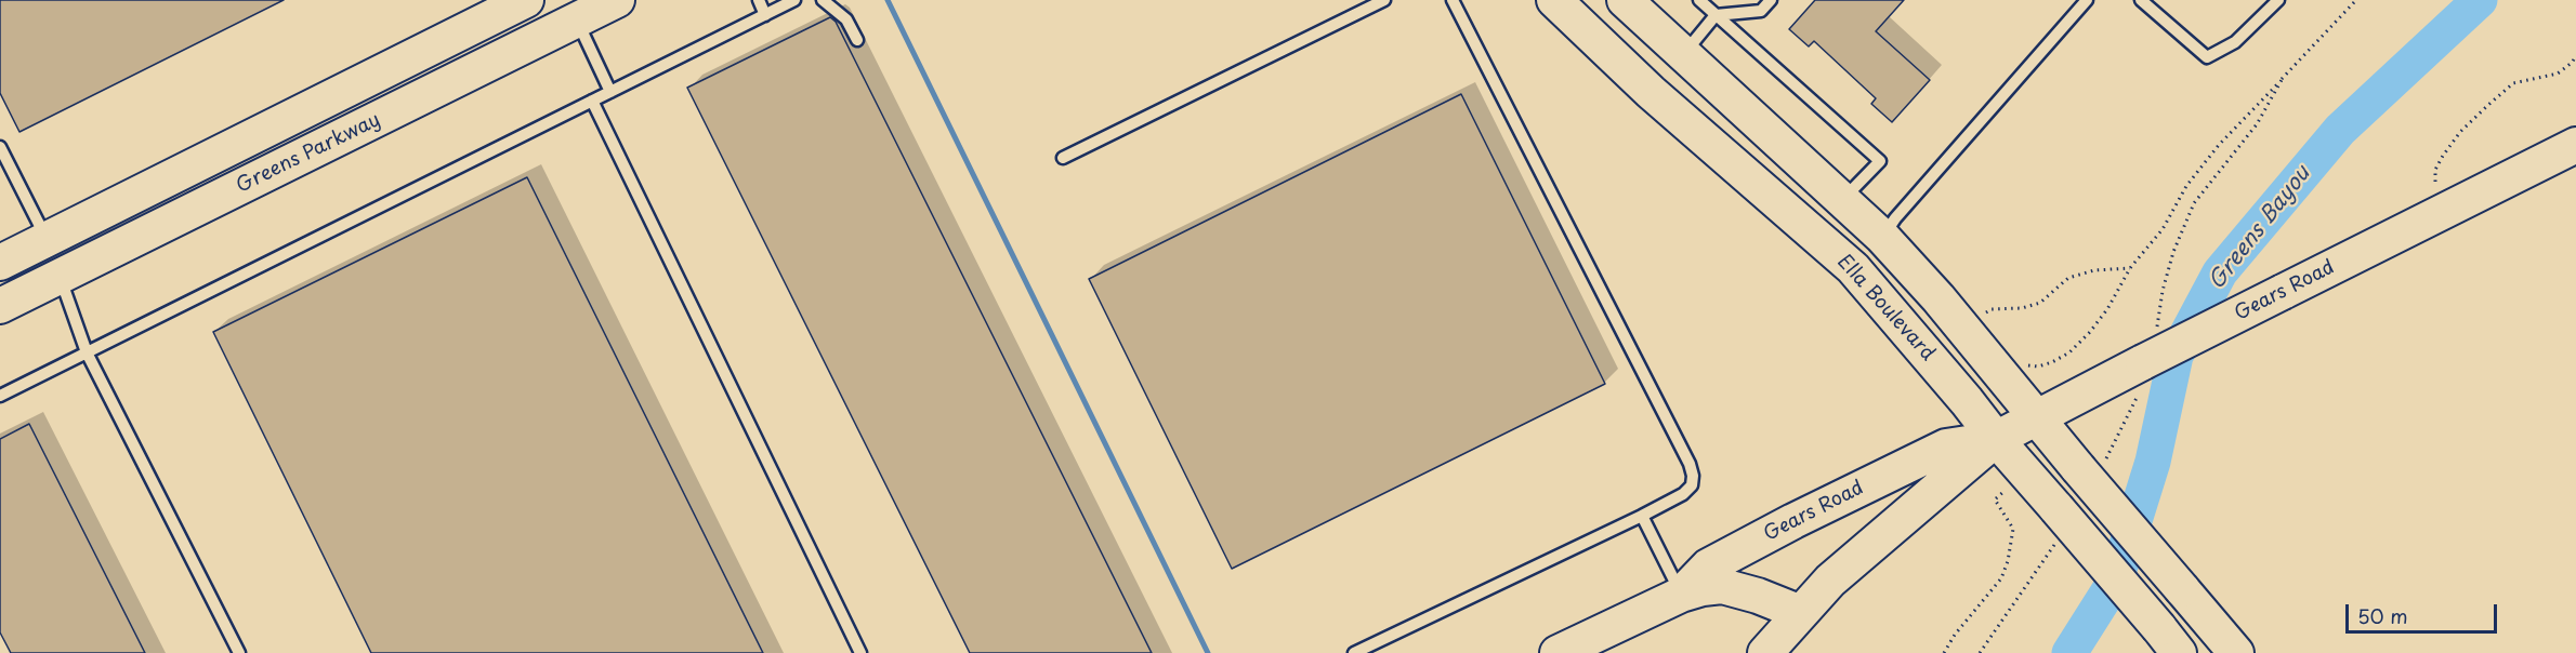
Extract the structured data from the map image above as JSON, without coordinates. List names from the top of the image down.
{
  "streets": {
    "main road": ["Greens Parkway", "Gears Road", "Ella Boulevard"]
  },
  "crossings": [
    ["Gears Road", "Ella Boulevard"]
  ],
  "water": ["Greens Bayou"],
  "scale_bar": "50 m"
}
